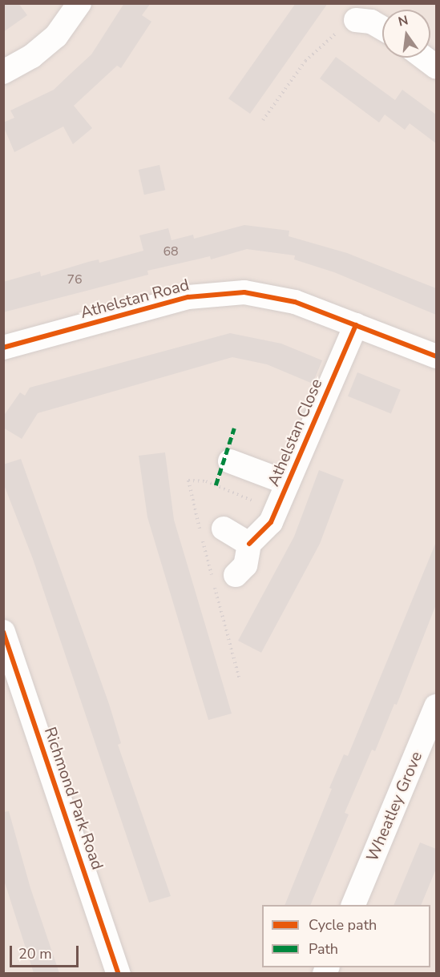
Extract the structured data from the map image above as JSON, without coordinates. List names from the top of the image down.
{
  "streets": {
    "street": [
      "Athelstan Road",
      "Athelstan Close",
      "Richmond Park Road",
      "Wheatley Grove"
    ]
  },
  "crossings": [
    ["Athelstan Road", "Athelstan Close"]
  ],
  "house_numbers": ["68", "76"],
  "legend": ["Cycle path", "Path"],
  "scale_bar": "20 m",
  "north": "top"
}
